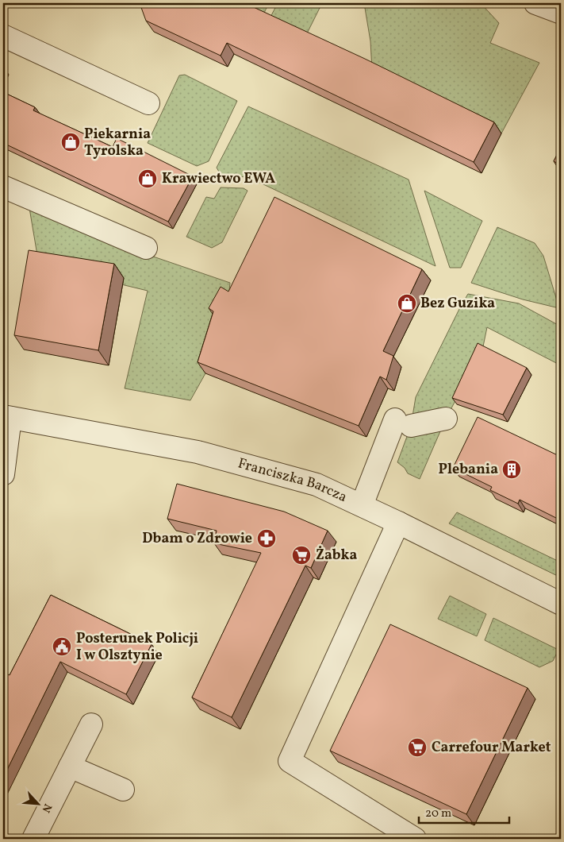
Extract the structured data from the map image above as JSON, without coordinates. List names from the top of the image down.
{
  "streets": {
    "street": ["Franciszka Barcza"]
  },
  "places": {
    "shop": ["Piekarnia Tyrolska", "Krawiectwo EWA", "Bez Guzika"],
    "building": ["Plebania"],
    "pharmacy": ["Dbam o Zdrowie"],
    "supermarket": ["Żabka", "Carrefour Market"],
    "public building": ["Posterunek Policji I w Olsztynie"]
  },
  "scale_bar": "20 m",
  "north": "bottom right"
}
